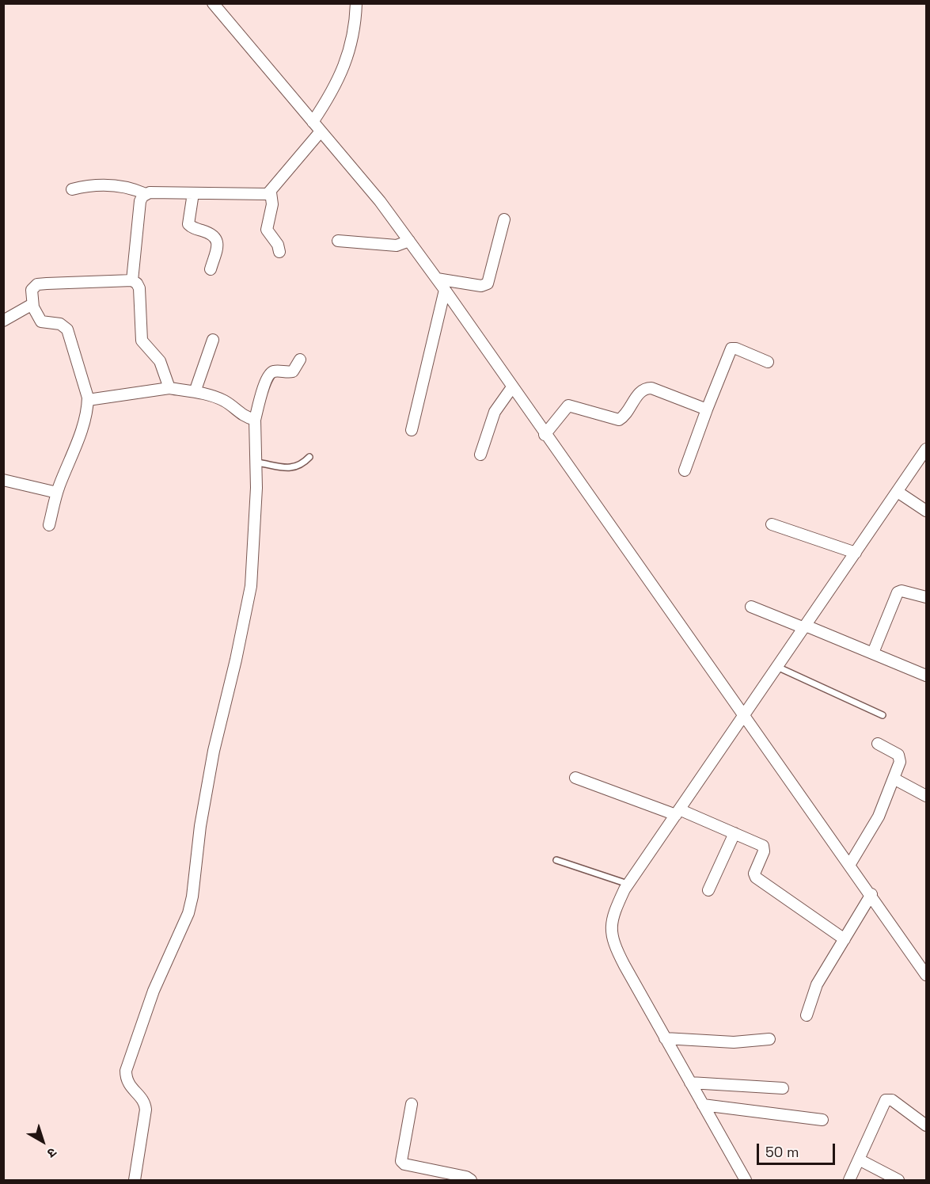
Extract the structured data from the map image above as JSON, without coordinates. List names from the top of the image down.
{
  "scale_bar": "50 m",
  "north": "bottom right"
}
